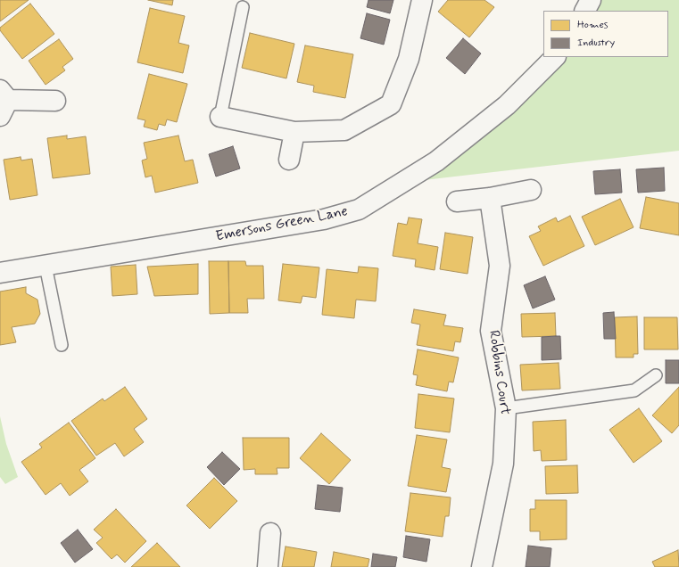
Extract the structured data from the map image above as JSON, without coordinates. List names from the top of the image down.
{
  "streets": {
    "street": ["Emersons Green Lane", "Robbins Court"]
  },
  "legend": ["Homes", "Industry"]
}
